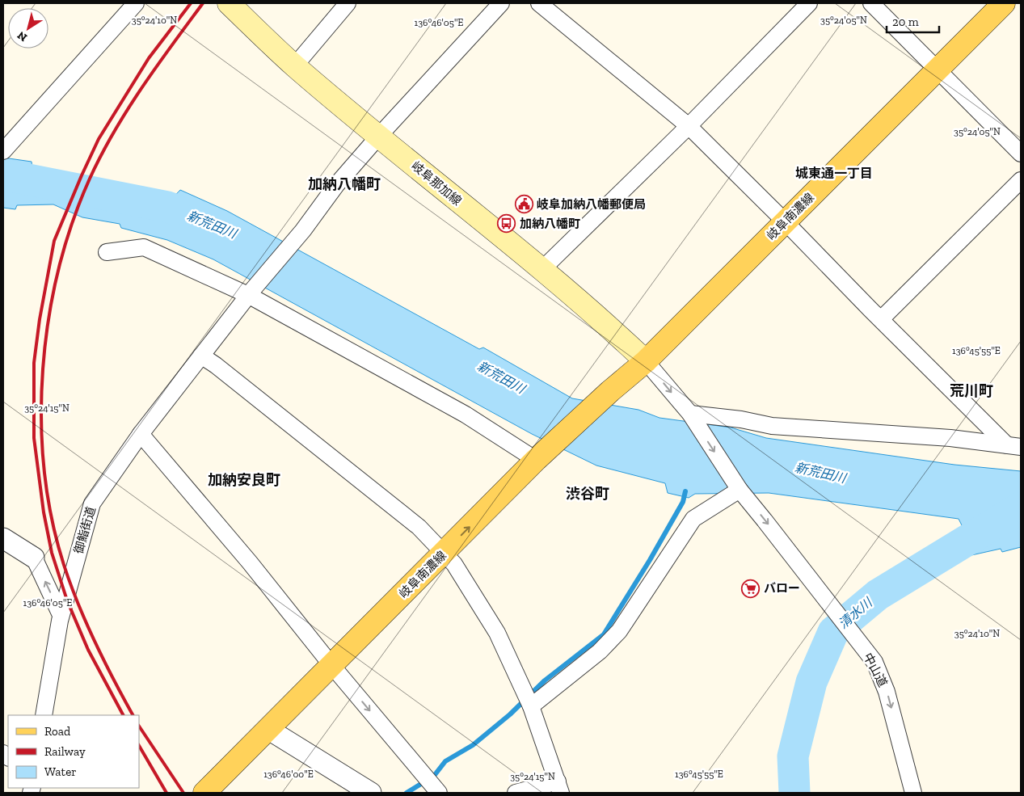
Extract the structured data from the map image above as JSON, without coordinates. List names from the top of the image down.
{
  "streets": {
    "main road": ["岐阜那加線", "岐阜南濃線"],
    "street": ["御鮨街道", "中山道"]
  },
  "crossings": [
    ["岐阜那加線", "岐阜南濃線"],
    ["岐阜那加線", "御鮨街道"],
    ["岐阜那加線", "中山道"],
    ["岐阜南濃線", "中山道"]
  ],
  "one_way": ["中山道"],
  "districts": [
    "城東通一丁目",
    "加納八幡町",
    "荒川町",
    "加納安良町",
    "渋谷町"
  ],
  "water": ["新荒田川", "清水川"],
  "places": {
    "public building": ["岐阜加納八幡郵便局"],
    "bus stop": ["加納八幡町"],
    "supermarket": ["バロー"]
  },
  "legend": ["Road", "Railway", "Water"],
  "scale_bar": "20 m",
  "north": "bottom left",
  "coordinates": [
    "35°24'05\"N",
    "35°24'10\"N",
    "136°46'05\"E",
    "136°45'55\"E",
    "35°24'15\"N",
    "136°46'00\"E"
  ]
}
